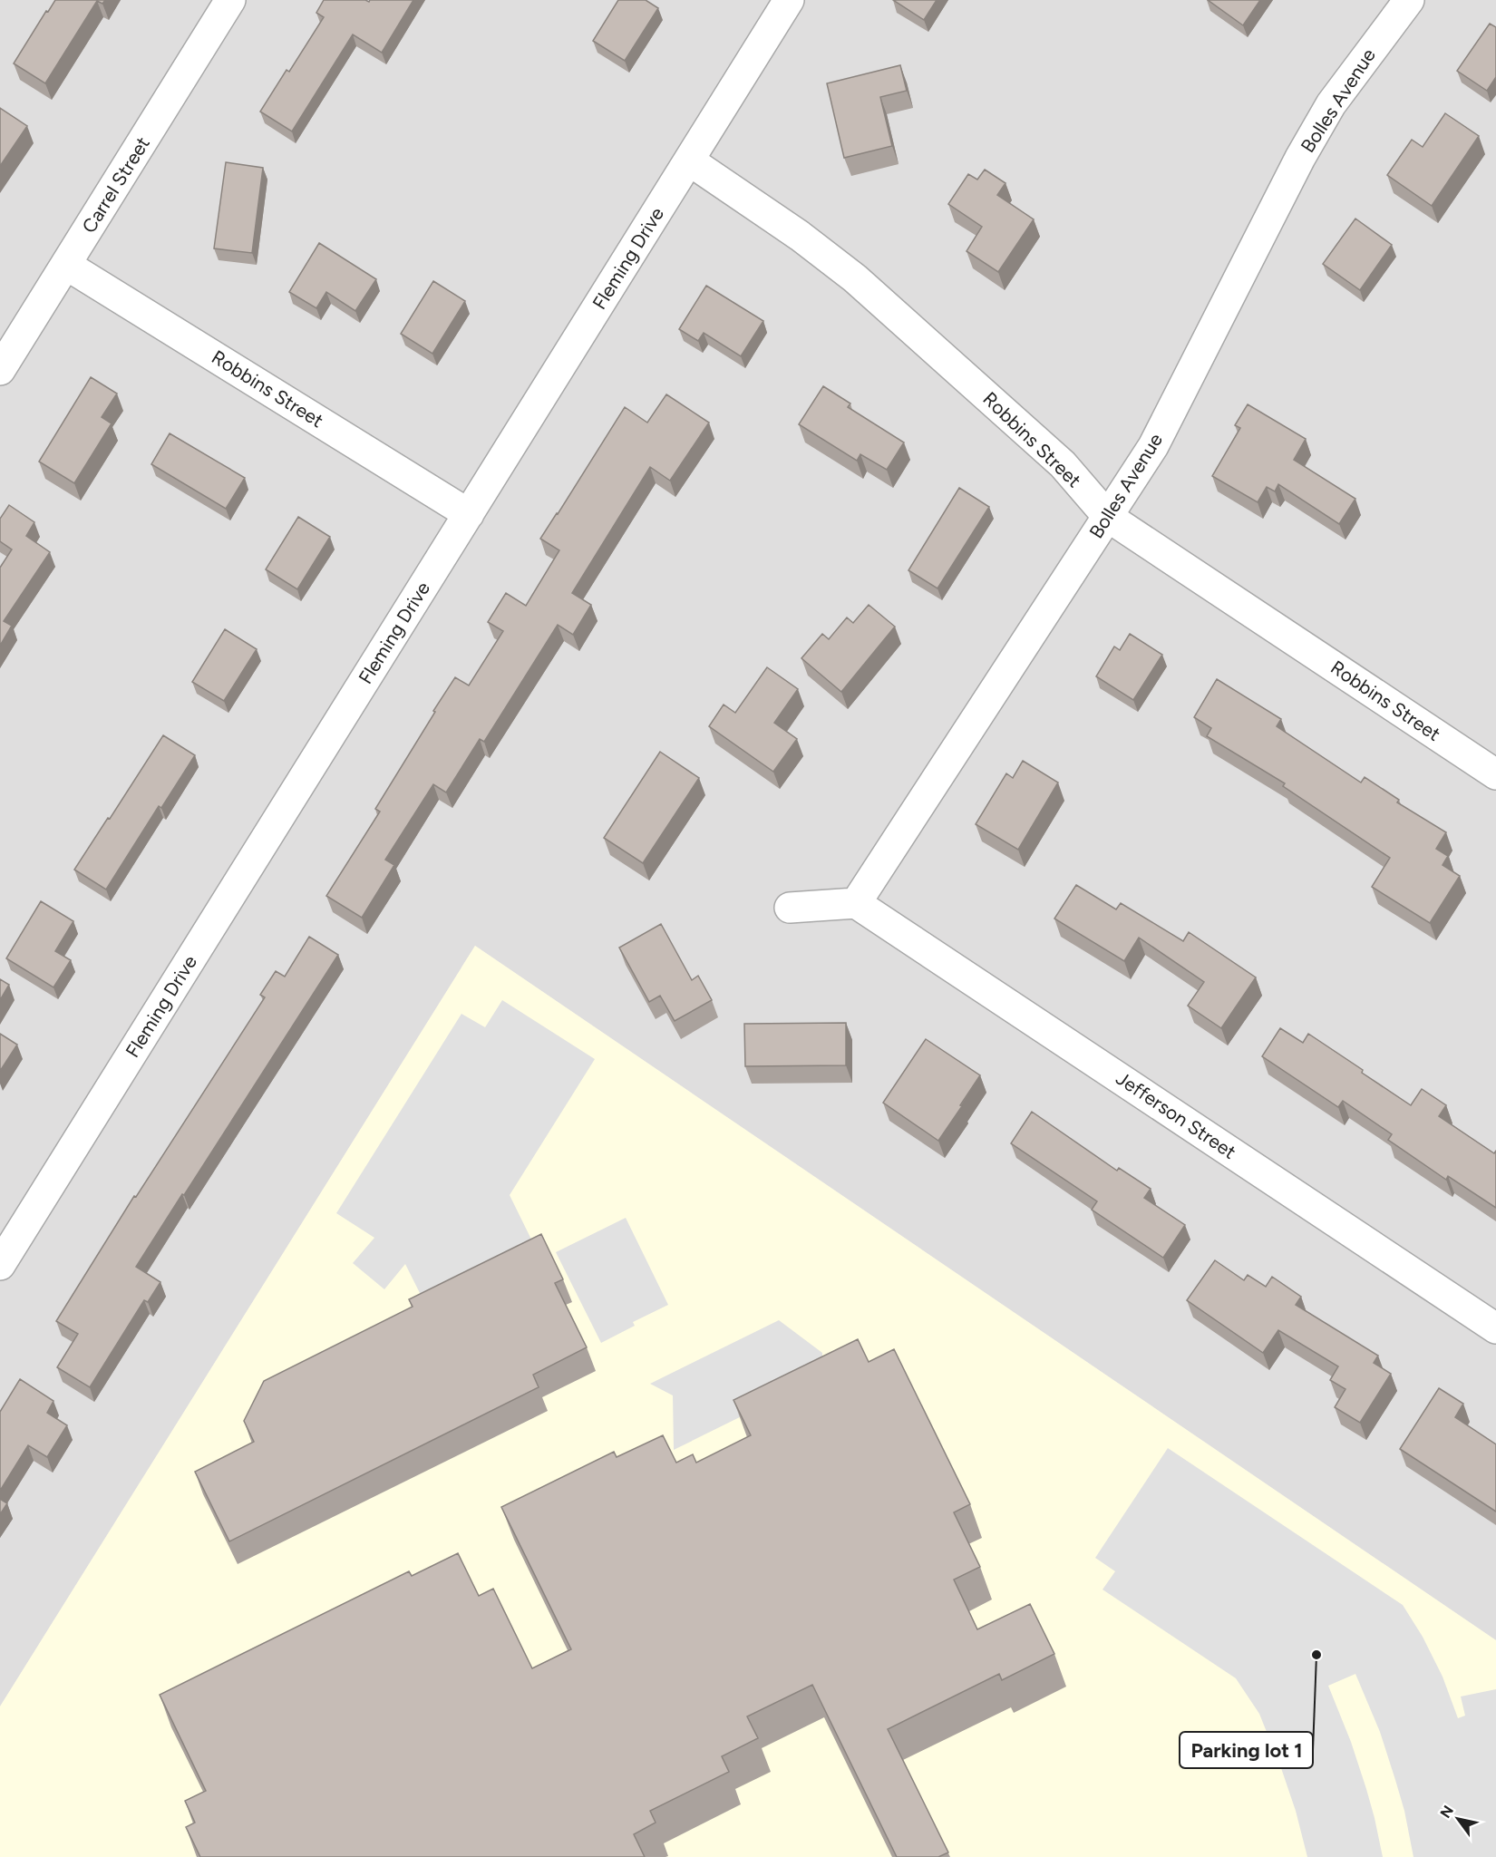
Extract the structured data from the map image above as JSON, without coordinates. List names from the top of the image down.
{
  "streets": {
    "street": [
      "Bolles Avenue",
      "Carrel Street",
      "Fleming Drive",
      "Robbins Street",
      "Jefferson Street"
    ]
  },
  "crossings": [
    ["Bolles Avenue", "Robbins Street"],
    ["Bolles Avenue", "Jefferson Street"],
    ["Carrel Street", "Robbins Street"],
    ["Fleming Drive", "Robbins Street"]
  ],
  "places": ["Parking lot 1"],
  "north": "top left"
}
